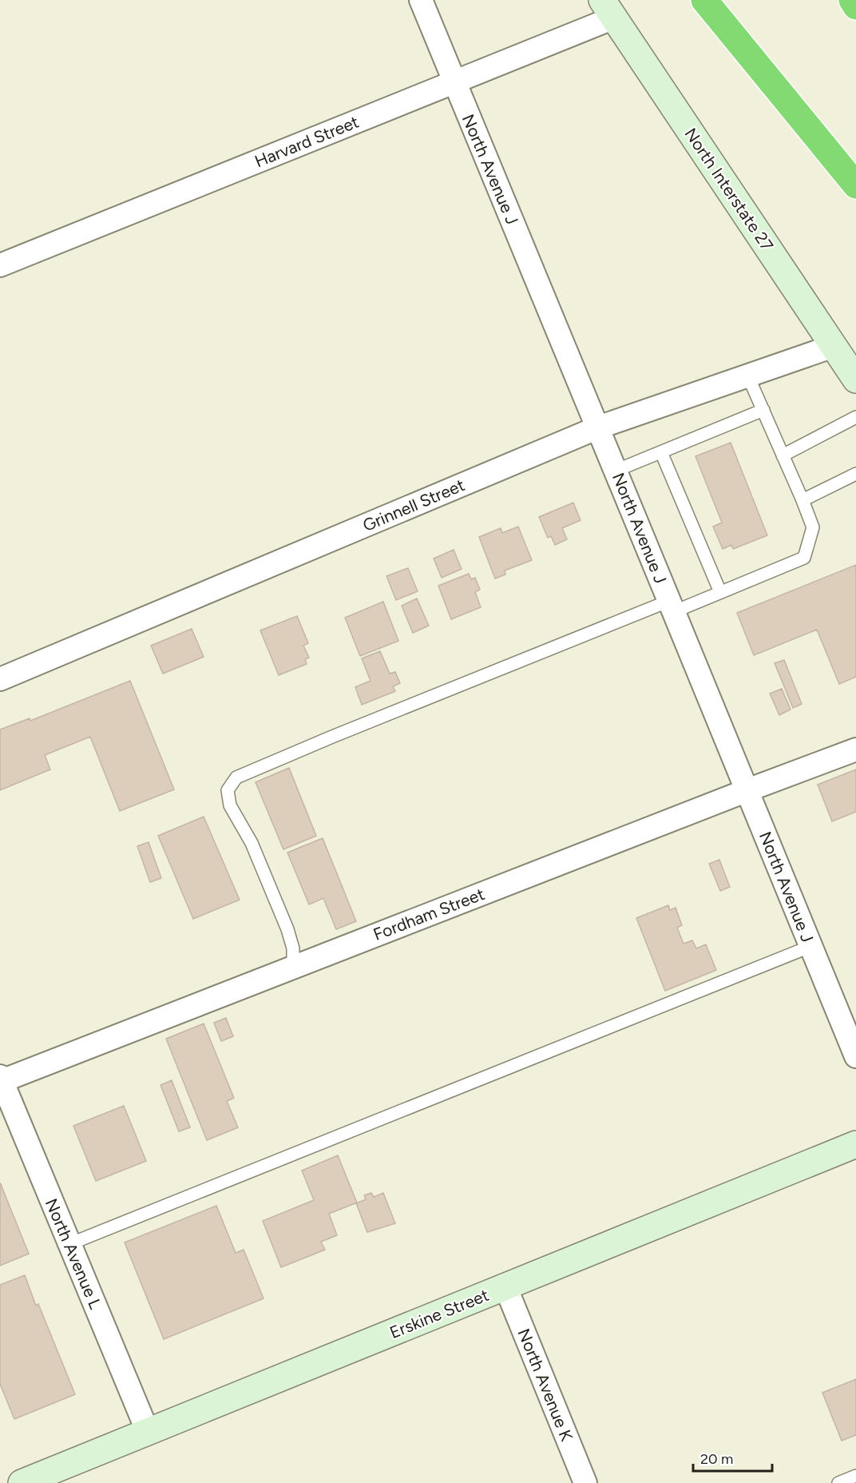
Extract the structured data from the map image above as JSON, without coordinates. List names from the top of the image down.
{
  "streets": {
    "main road": ["North Interstate 27", "Erskine Street"],
    "street": [
      "Harvard Street",
      "North Avenue J",
      "Grinnell Street",
      "Fordham Street",
      "North Avenue L",
      "North Avenue K"
    ]
  },
  "crossings": [
    ["Harvard Street", "North Avenue J"],
    ["Harvard Street", "North Interstate 27"],
    ["North Avenue J", "Grinnell Street"],
    ["North Avenue J", "Fordham Street"],
    ["North Interstate 27", "Grinnell Street"],
    ["Fordham Street", "North Avenue L"],
    ["North Avenue L", "Erskine Street"],
    ["Erskine Street", "North Avenue K"]
  ],
  "scale_bar": "20 m"
}
